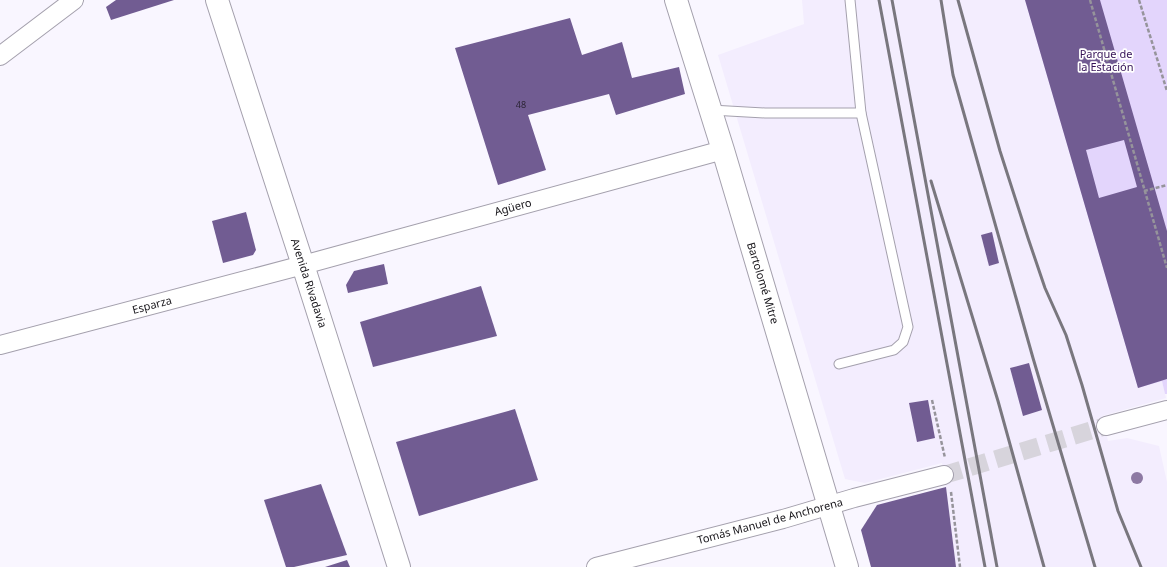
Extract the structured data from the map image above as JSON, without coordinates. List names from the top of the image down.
{
  "streets": {
    "main road": ["Avenida Rivadavia", "Bartolomé Mitre"],
    "street": ["Agüero", "Esparza", "Tomás Manuel de Anchorena"]
  },
  "crossings": [
    ["Agüero", "Avenida Rivadavia"],
    ["Agüero", "Bartolomé Mitre"],
    ["Agüero", "Esparza"],
    ["Avenida Rivadavia", "Esparza"],
    ["Bartolomé Mitre", "Tomás Manuel de Anchorena"]
  ],
  "parks": ["Parque de la Estación"],
  "house_numbers": ["48"]
}
